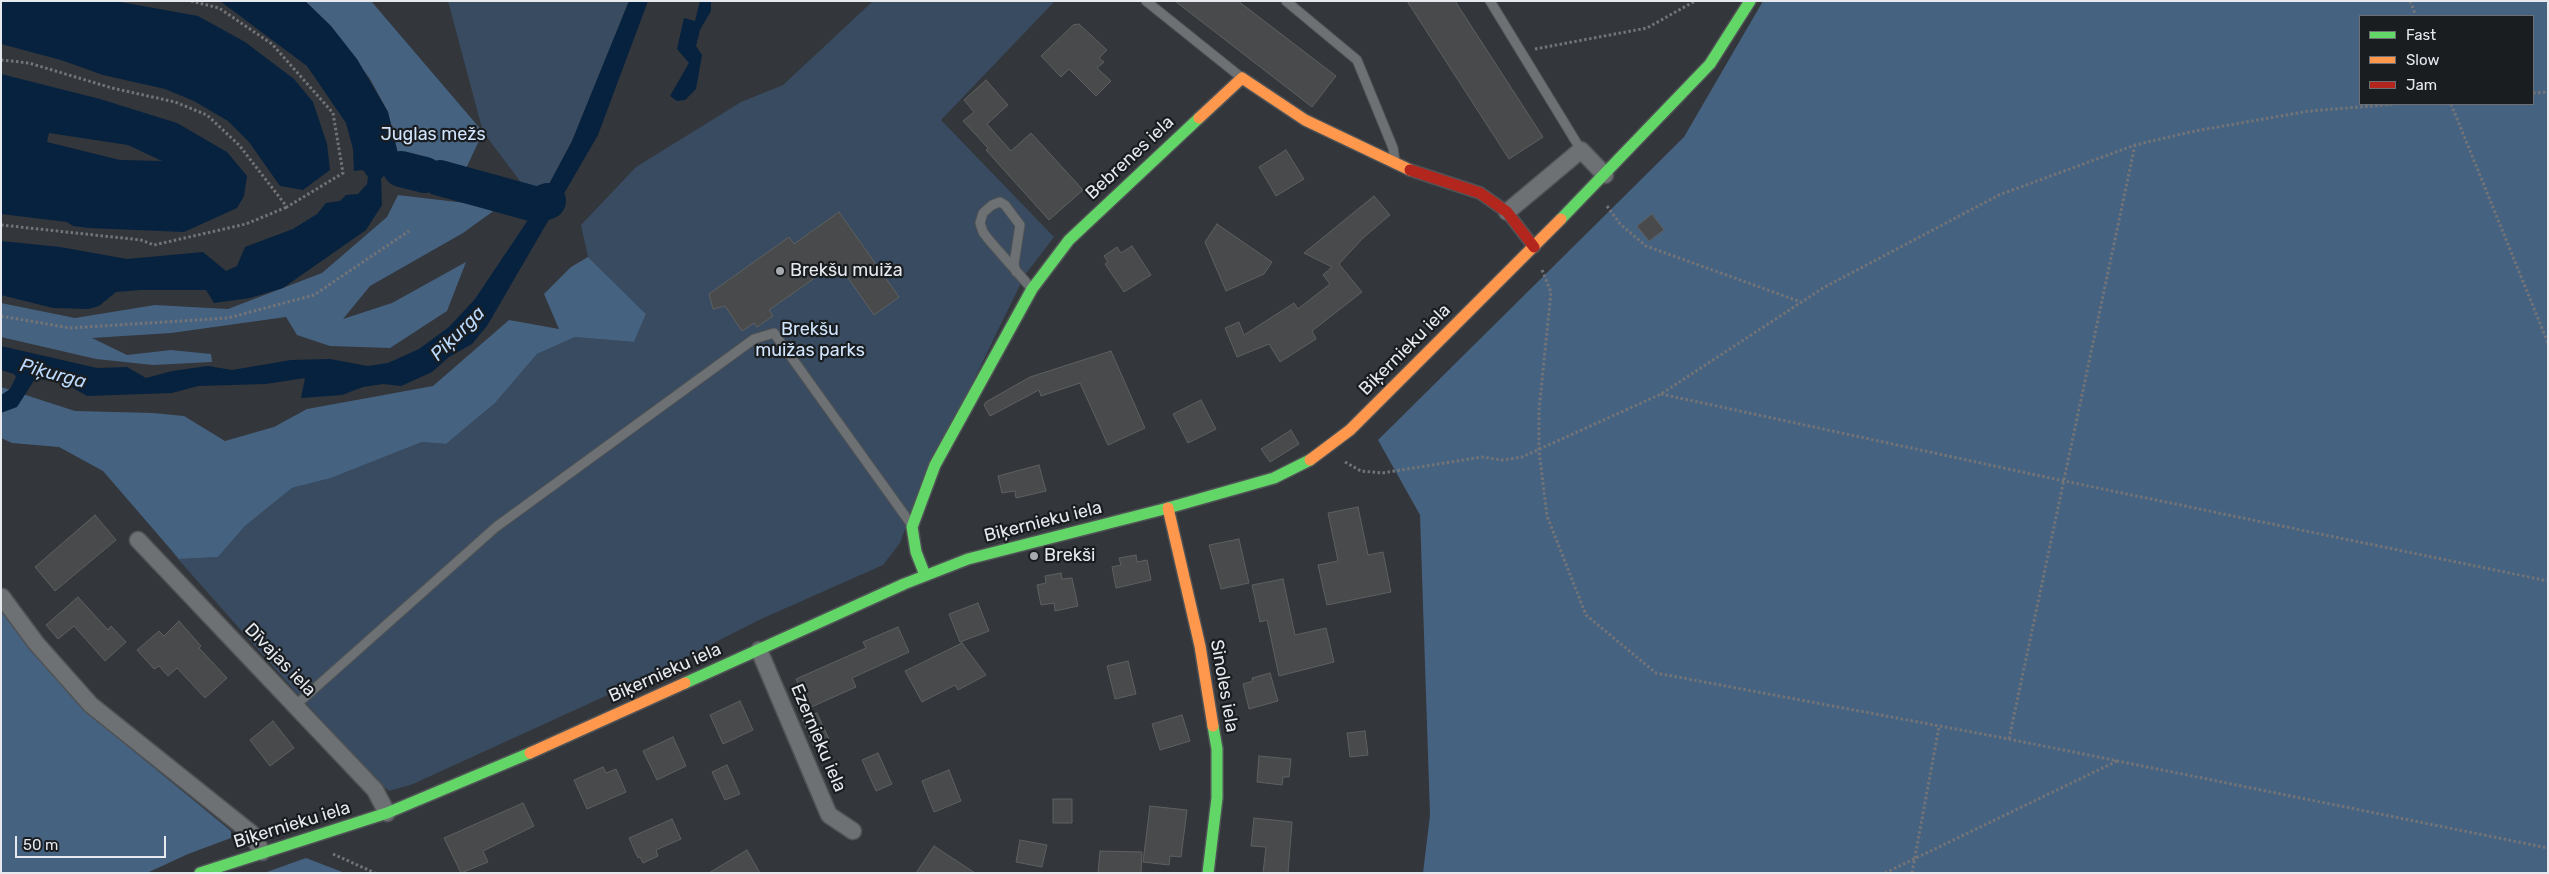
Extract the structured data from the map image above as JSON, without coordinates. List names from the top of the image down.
{
  "streets": {
    "main road": ["Bebrenes iela", "Biķernieku iela", "Sinoles iela"],
    "street": ["Dīvajas iela", "Ezernieku iela"]
  },
  "crossings": [
    ["Bebrenes iela", "Biķernieku iela"],
    ["Biķernieku iela", "Dīvajas iela"],
    ["Biķernieku iela", "Sinoles iela"],
    ["Biķernieku iela", "Ezernieku iela"]
  ],
  "water": ["Piķurga"],
  "parks": ["Juglas mežs", "Brekšu muižas parks"],
  "places": ["Brekšu muiža", "Brekši"],
  "legend": ["Fast", "Slow", "Jam"],
  "scale_bar": "50 m"
}
